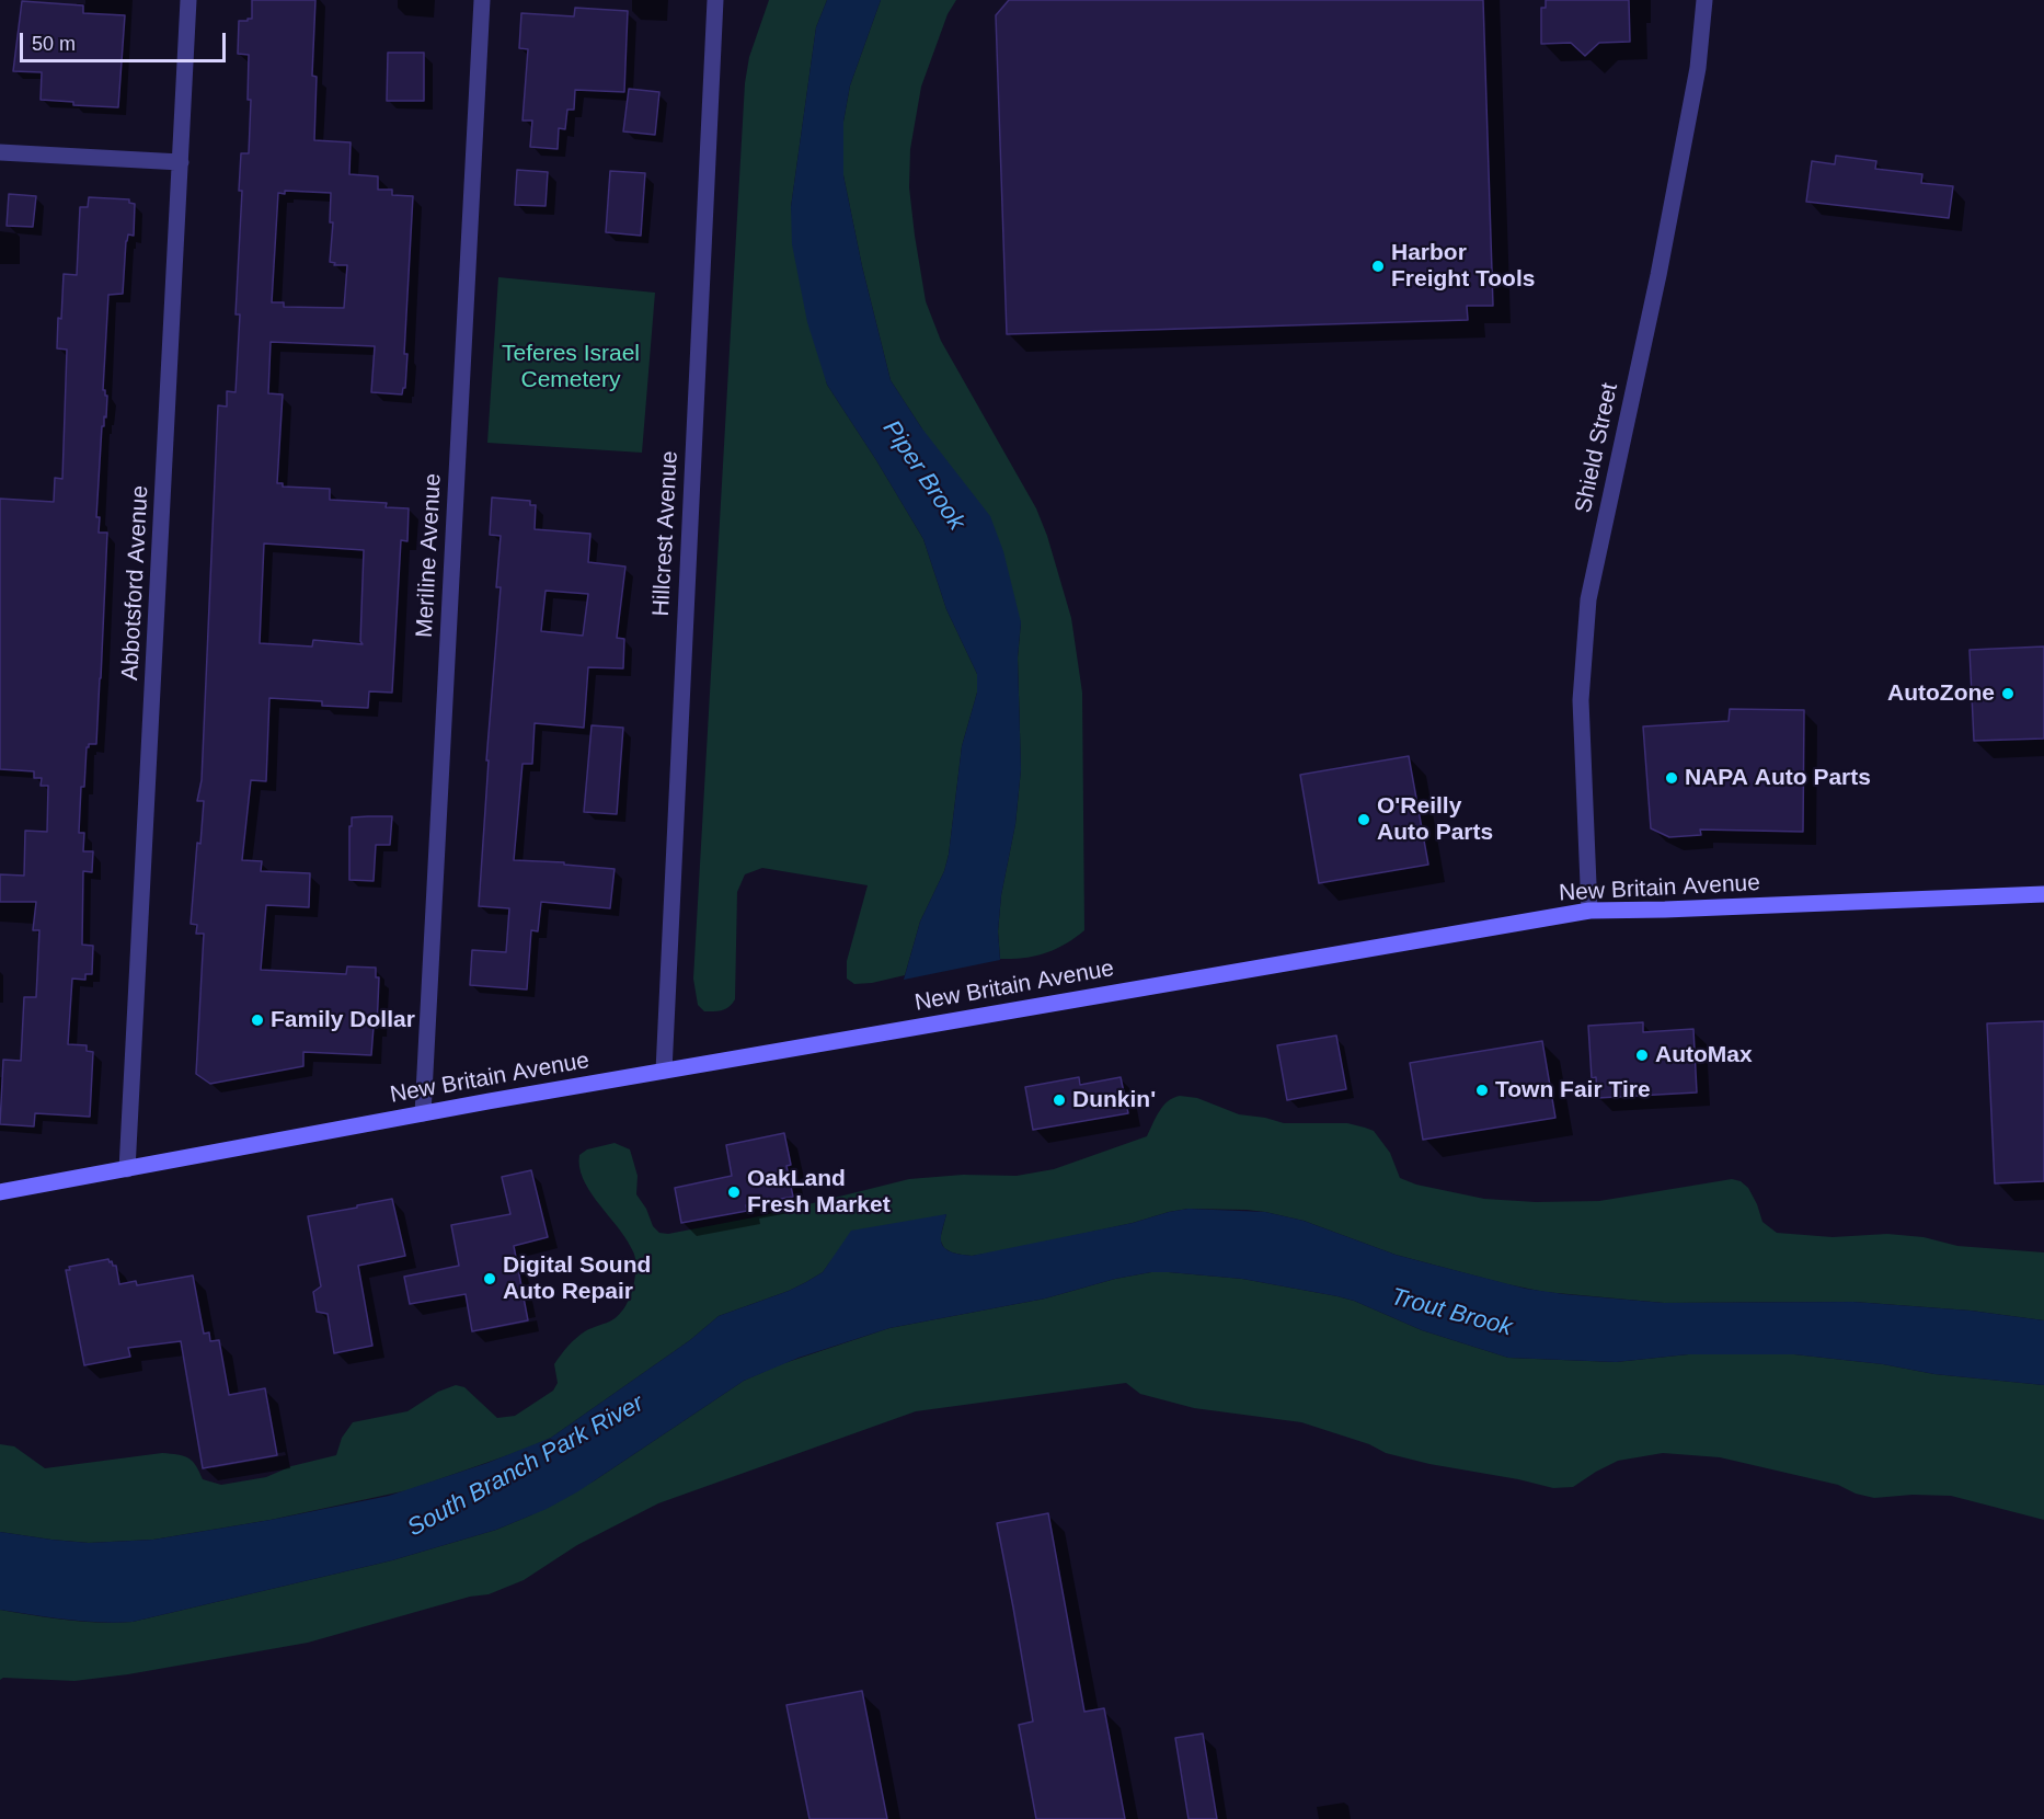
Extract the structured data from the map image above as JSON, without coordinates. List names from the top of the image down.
{
  "streets": {
    "main road": ["New Britain Avenue"],
    "street": [
      "Shield Street",
      "Hillcrest Avenue",
      "Meriline Avenue",
      "Abbotsford Avenue"
    ]
  },
  "crossings": [
    ["Shield Street", "New Britain Avenue"],
    ["Hillcrest Avenue", "New Britain Avenue"],
    ["Meriline Avenue", "New Britain Avenue"],
    ["Abbotsford Avenue", "New Britain Avenue"]
  ],
  "water": ["Piper Brook", "Trout Brook", "South Branch Park River"],
  "parks": ["Teferes Israel Cemetery"],
  "places": [
    "Harbor Freight Tools",
    "AutoZone",
    "NAPA Auto Parts",
    "O'Reilly Auto Parts",
    "Family Dollar",
    "AutoMax",
    "Town Fair Tire",
    "Dunkin'",
    "OakLand Fresh Market",
    "Digital Sound Auto Repair"
  ],
  "scale_bar": "50 m"
}
